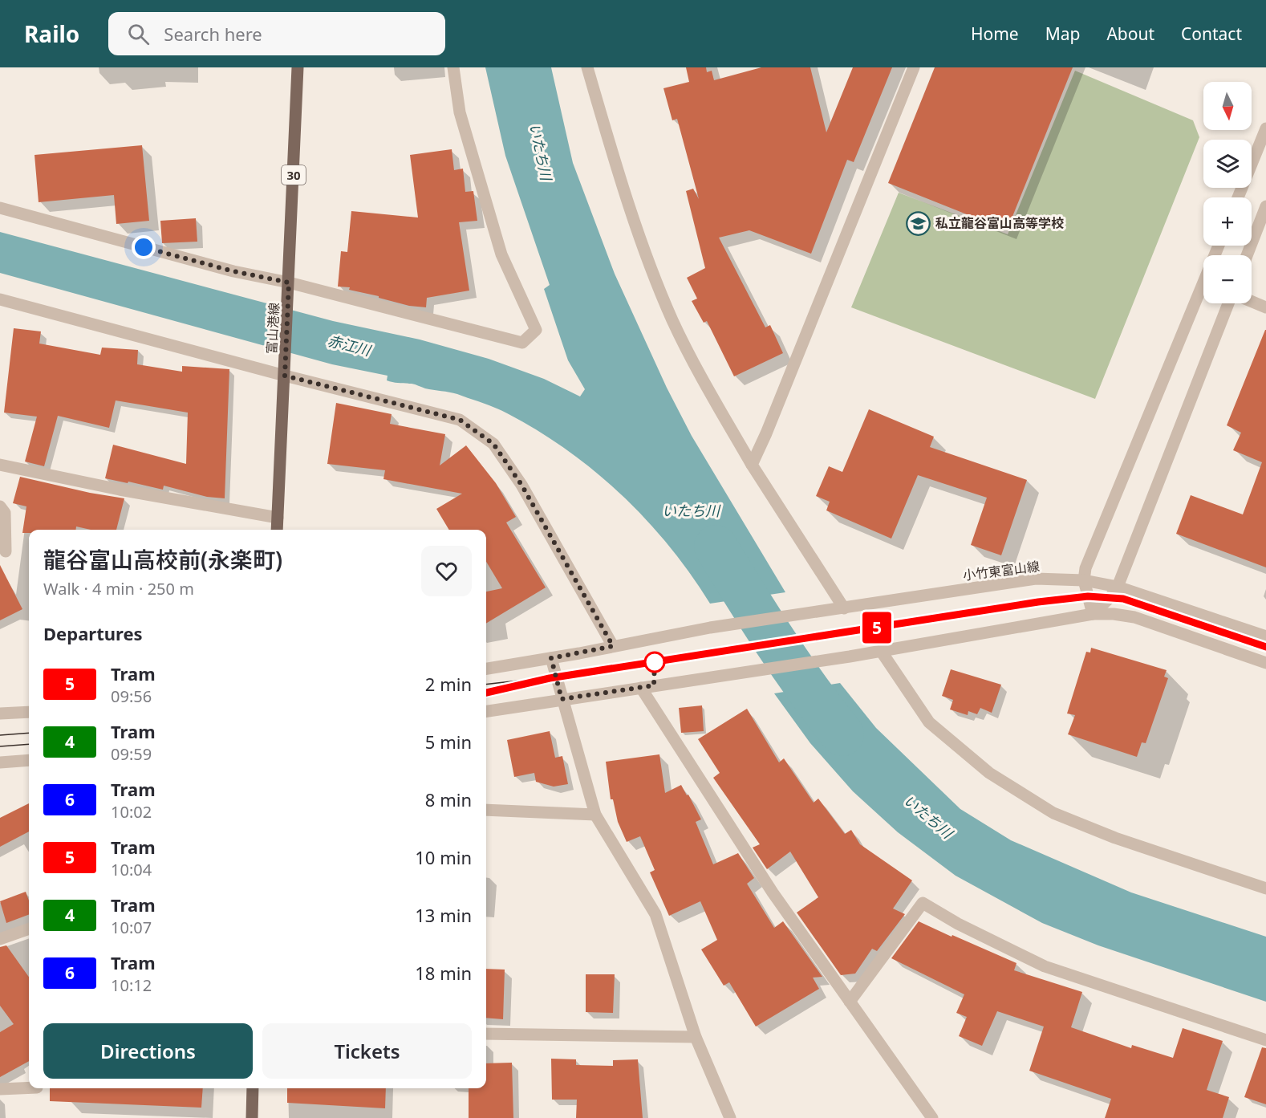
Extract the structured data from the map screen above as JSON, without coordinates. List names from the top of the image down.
{
  "streets": {
    "main road": ["30", "富山港線"],
    "street": ["小竹東富山線"]
  },
  "water": ["いたち川", "赤江川"],
  "places": {
    "school or university": ["私立龍谷富山高等学校"]
  },
  "lines": ["tram line 5"],
  "north": "bottom",
  "page": {
    "header": "Railo",
    "search": "Search here",
    "nav": [
      "Home",
      "Map",
      "About",
      "Contact"
    ],
    "on_map": "5",
    "map_buttons": ["+", "−"],
    "heading": [
      ["龍谷富山高校前(永楽町)", "Walk · 4 min · 250 m"],
      "Departures"
    ],
    "list": [
      {
        "mark": "5",
        "name": "Tram",
        "note": "09:56",
        "value": "2 min"
      },
      {
        "mark": "4",
        "name": "Tram",
        "note": "09:59",
        "value": "5 min"
      },
      {
        "mark": "6",
        "name": "Tram",
        "note": "10:02",
        "value": "8 min"
      },
      {
        "mark": "5",
        "name": "Tram",
        "note": "10:04",
        "value": "10 min"
      },
      {
        "mark": "4",
        "name": "Tram",
        "note": "10:07",
        "value": "13 min"
      },
      {
        "mark": "6",
        "name": "Tram",
        "note": "10:12",
        "value": "18 min"
      }
    ],
    "buttons": ["Directions", "Tickets"]
  }
}
